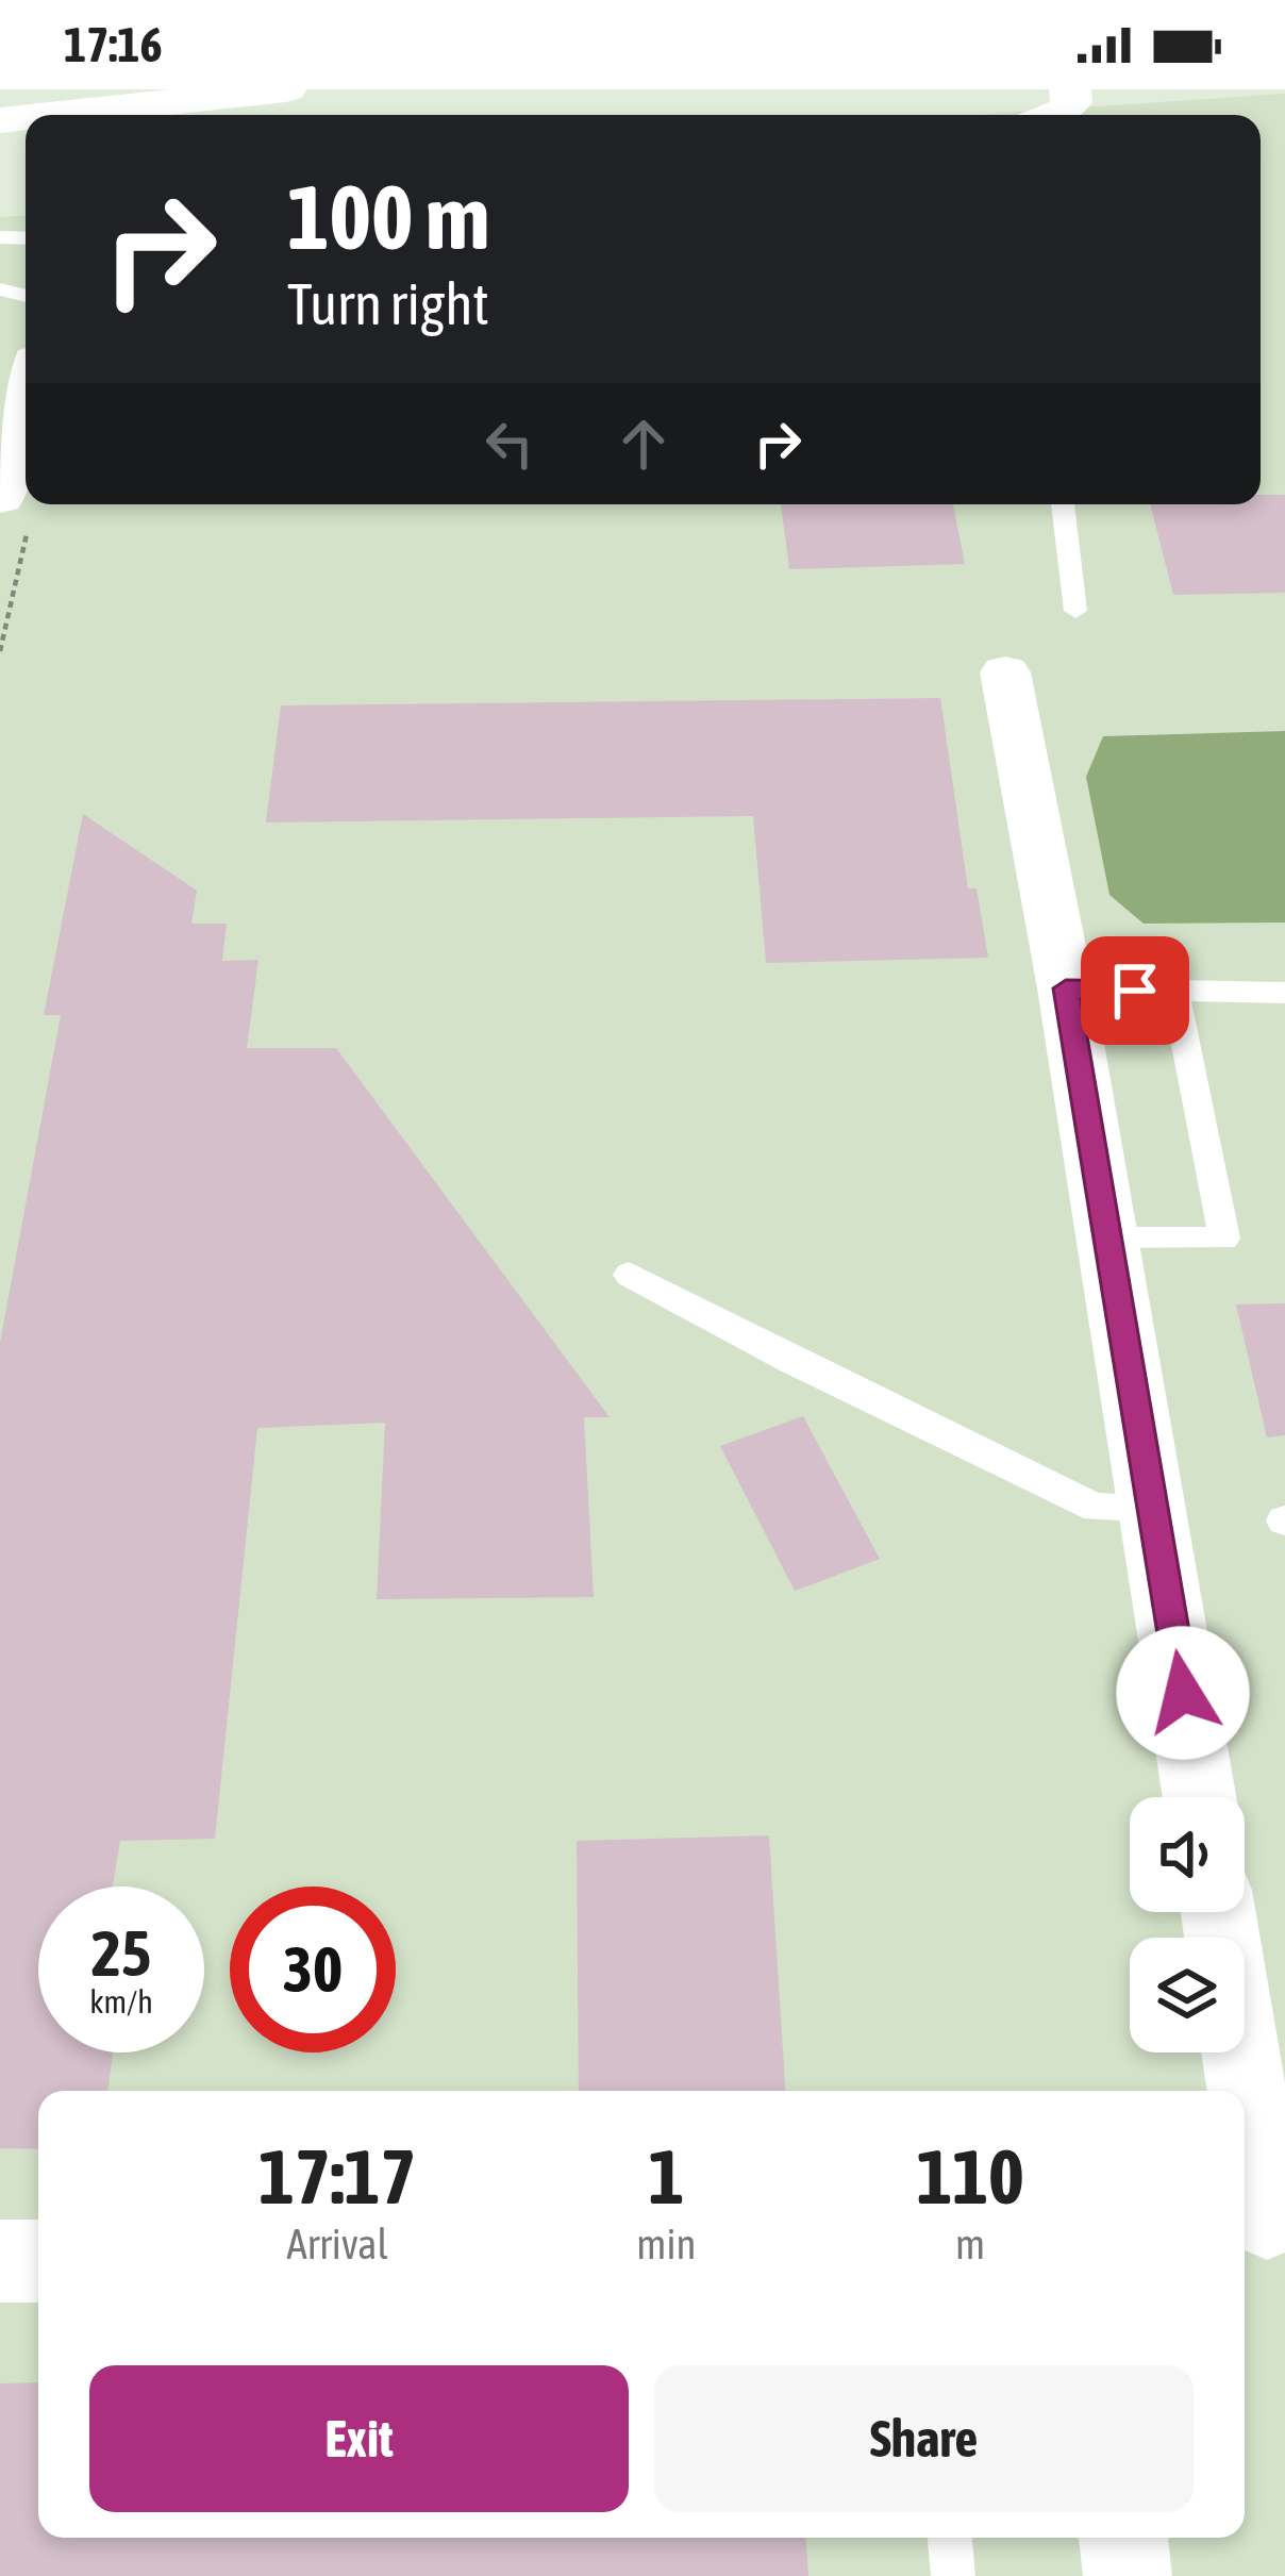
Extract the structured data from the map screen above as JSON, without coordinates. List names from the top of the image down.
{
  "page": {
    "status": "17:16",
    "turn": ["100 m", "Turn right"],
    "speed": "25 km/h",
    "limit": "30",
    "eta": [
      "17:17",
      "Arrival",
      "1",
      "min",
      "110",
      "m"
    ],
    "buttons": ["Exit", "Share"]
  }
}
